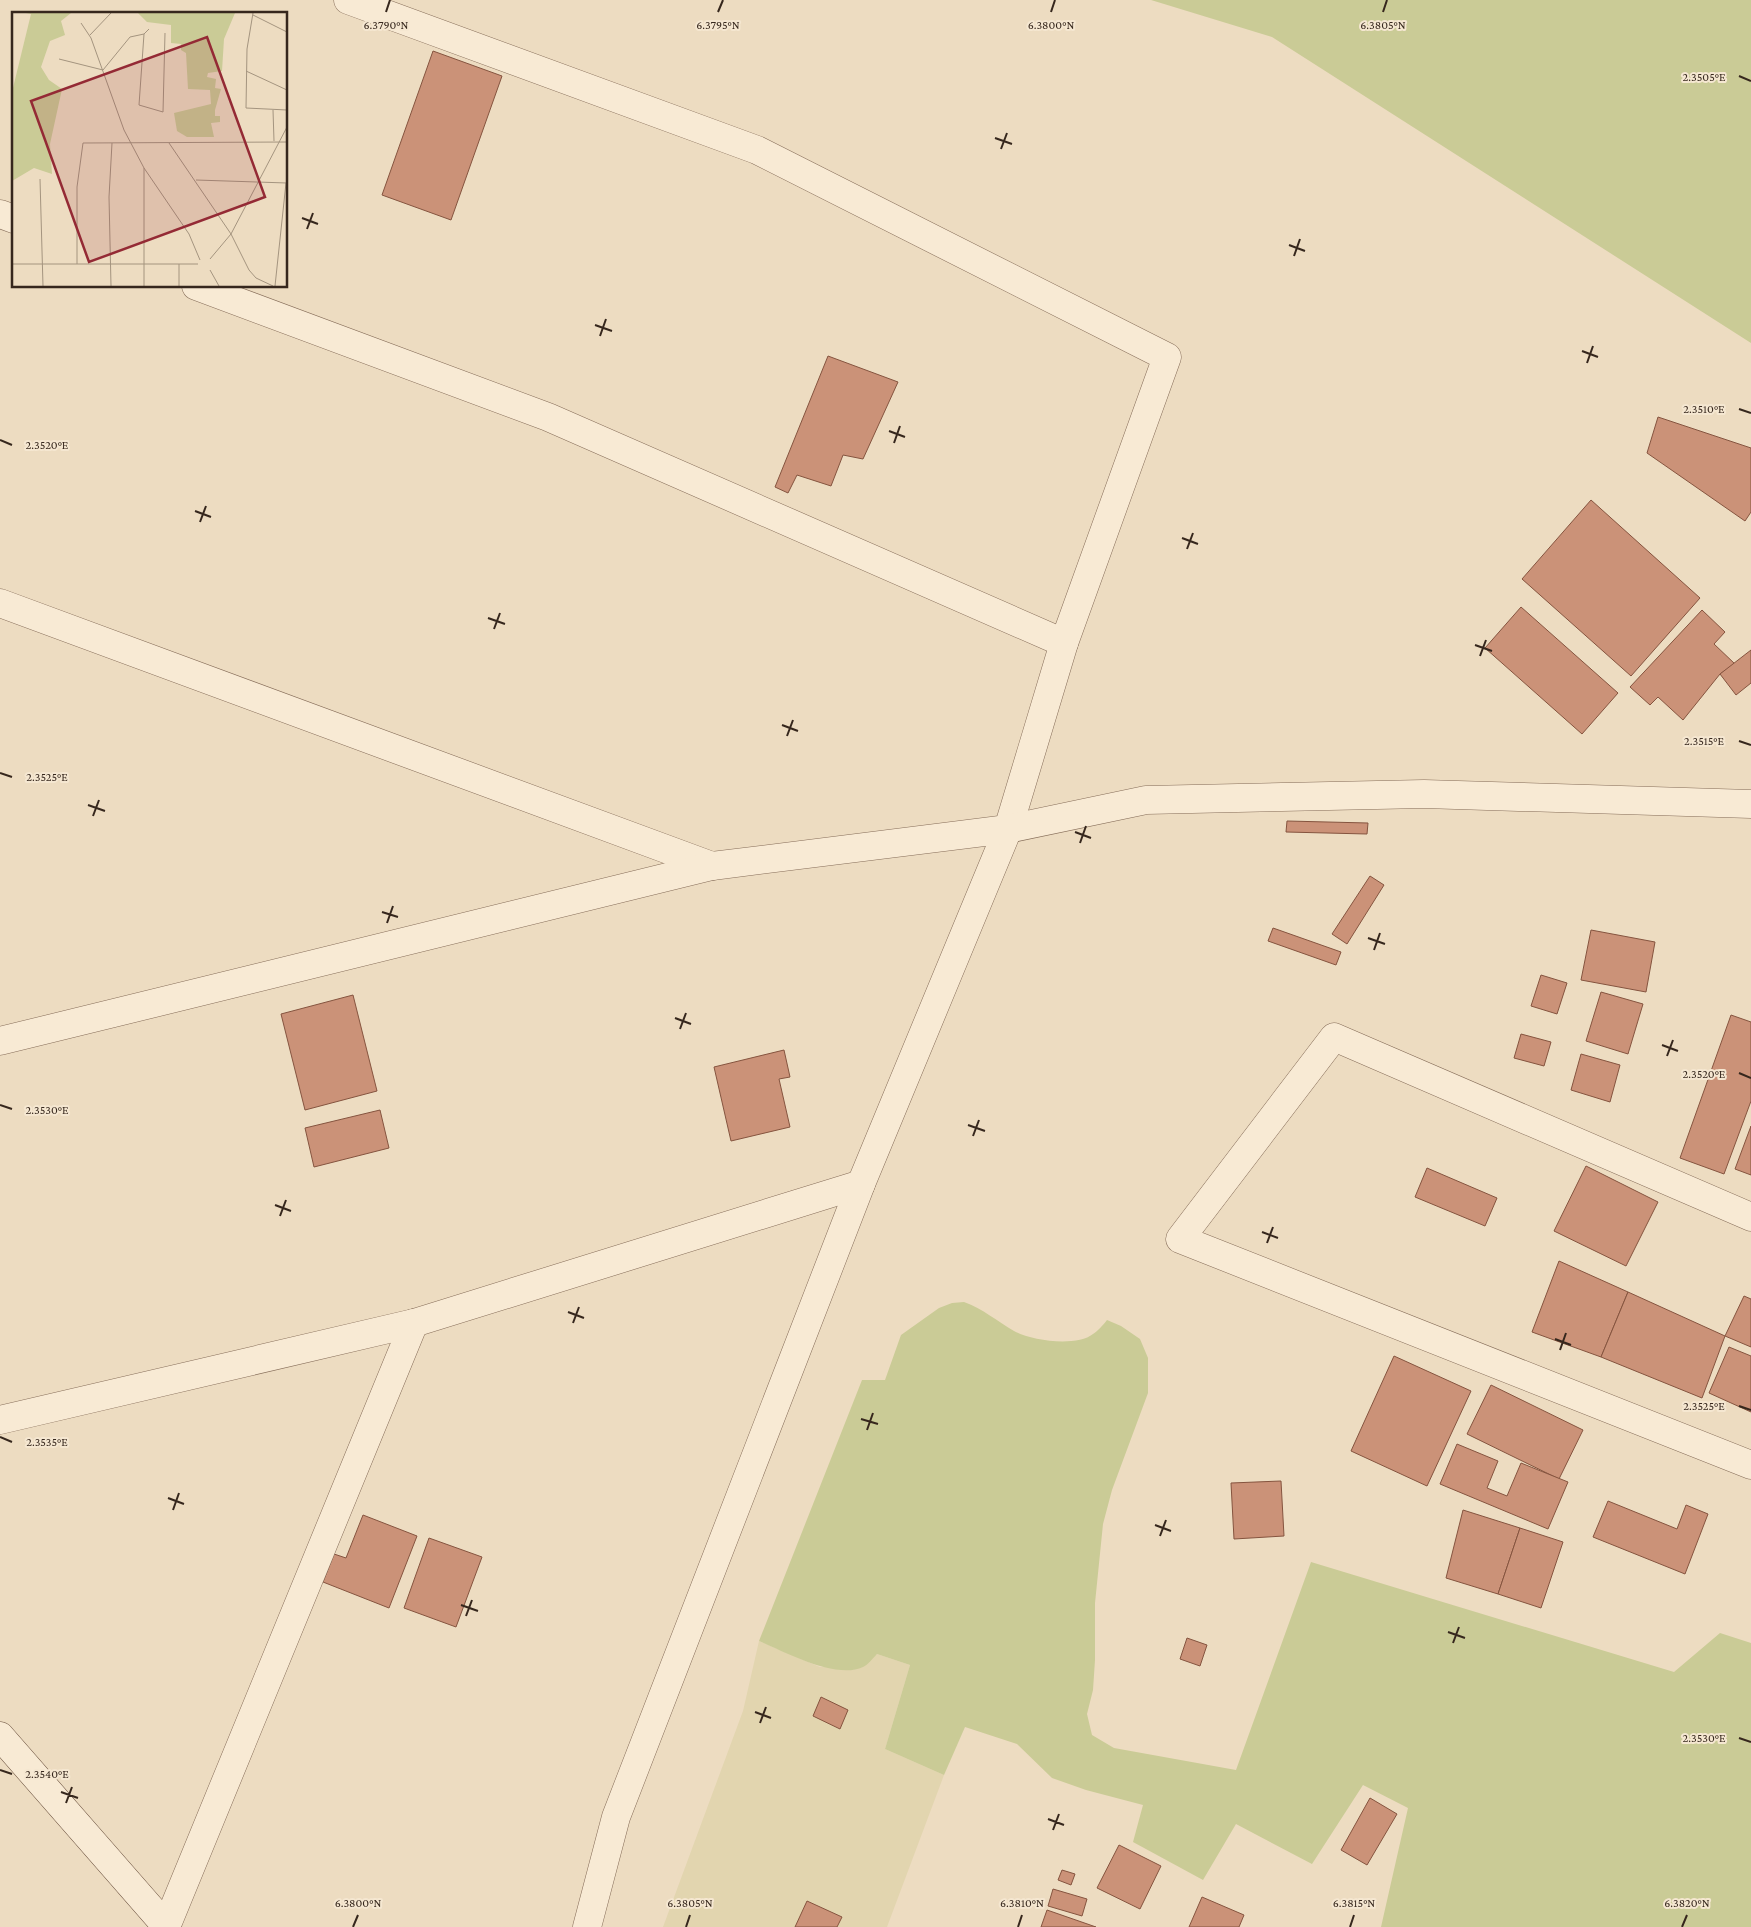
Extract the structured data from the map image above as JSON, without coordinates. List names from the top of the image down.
{
  "coordinates": [
    "6.3790°N",
    "6.3795°N",
    "6.3800°N",
    "6.3805°N",
    "2.3505°E",
    "2.3510°E",
    "2.3520°E",
    "2.3515°E",
    "2.3525°E",
    "2.3530°E",
    "2.3535°E",
    "2.3540°E",
    "6.3810°N",
    "6.3815°N",
    "6.3820°N"
  ]
}
